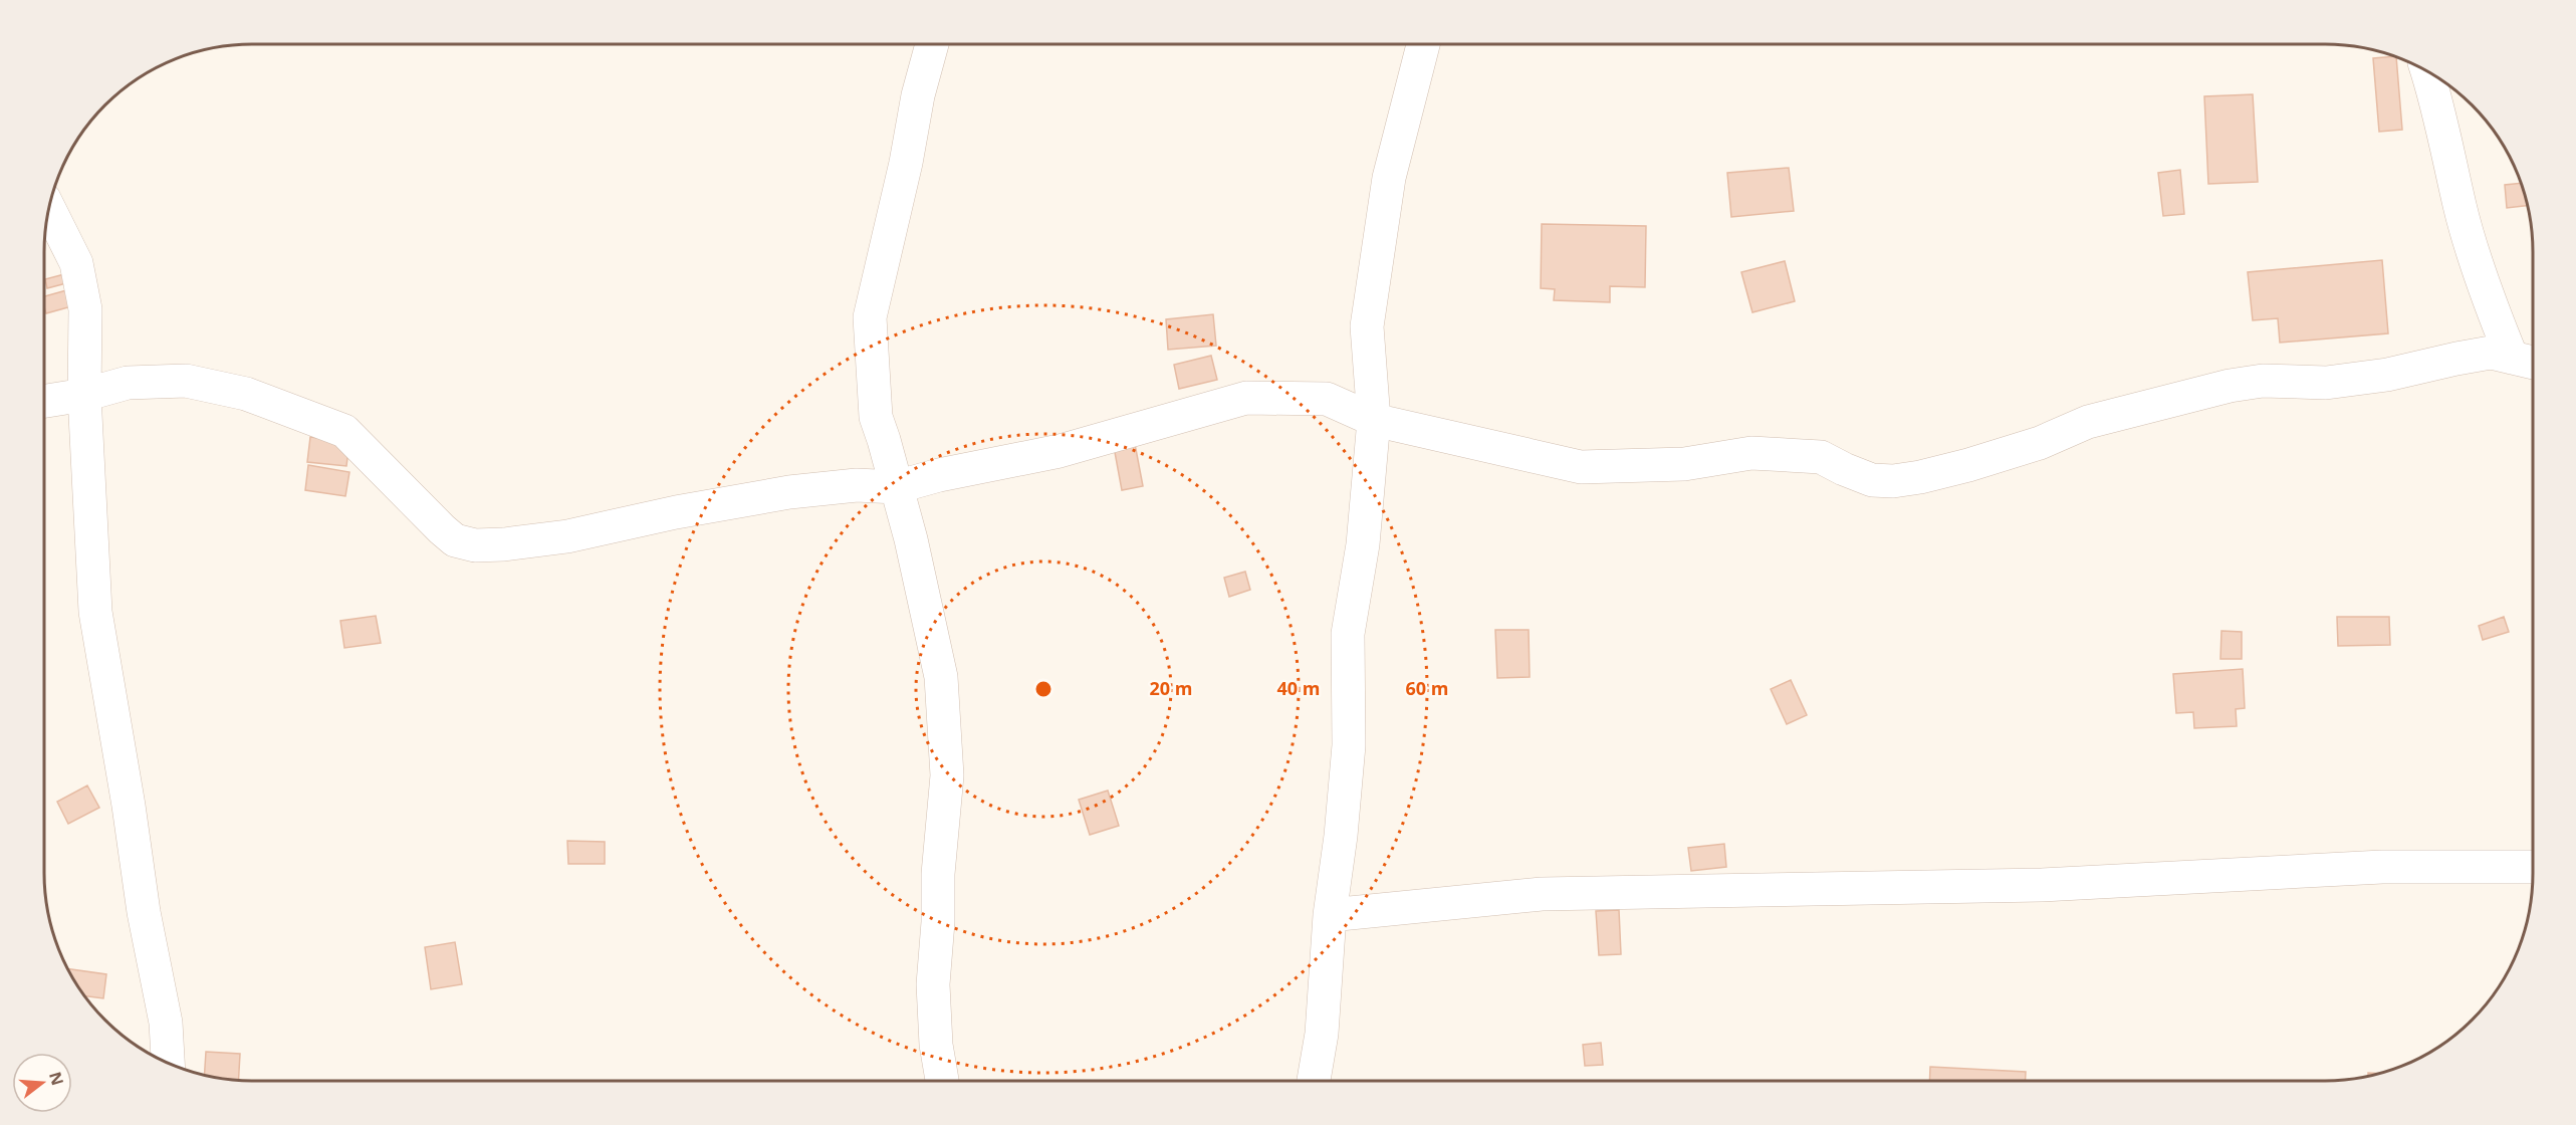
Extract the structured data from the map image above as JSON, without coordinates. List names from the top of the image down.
{
  "north": "right",
  "rings": ["20 m", "40 m", "60 m"]
}
